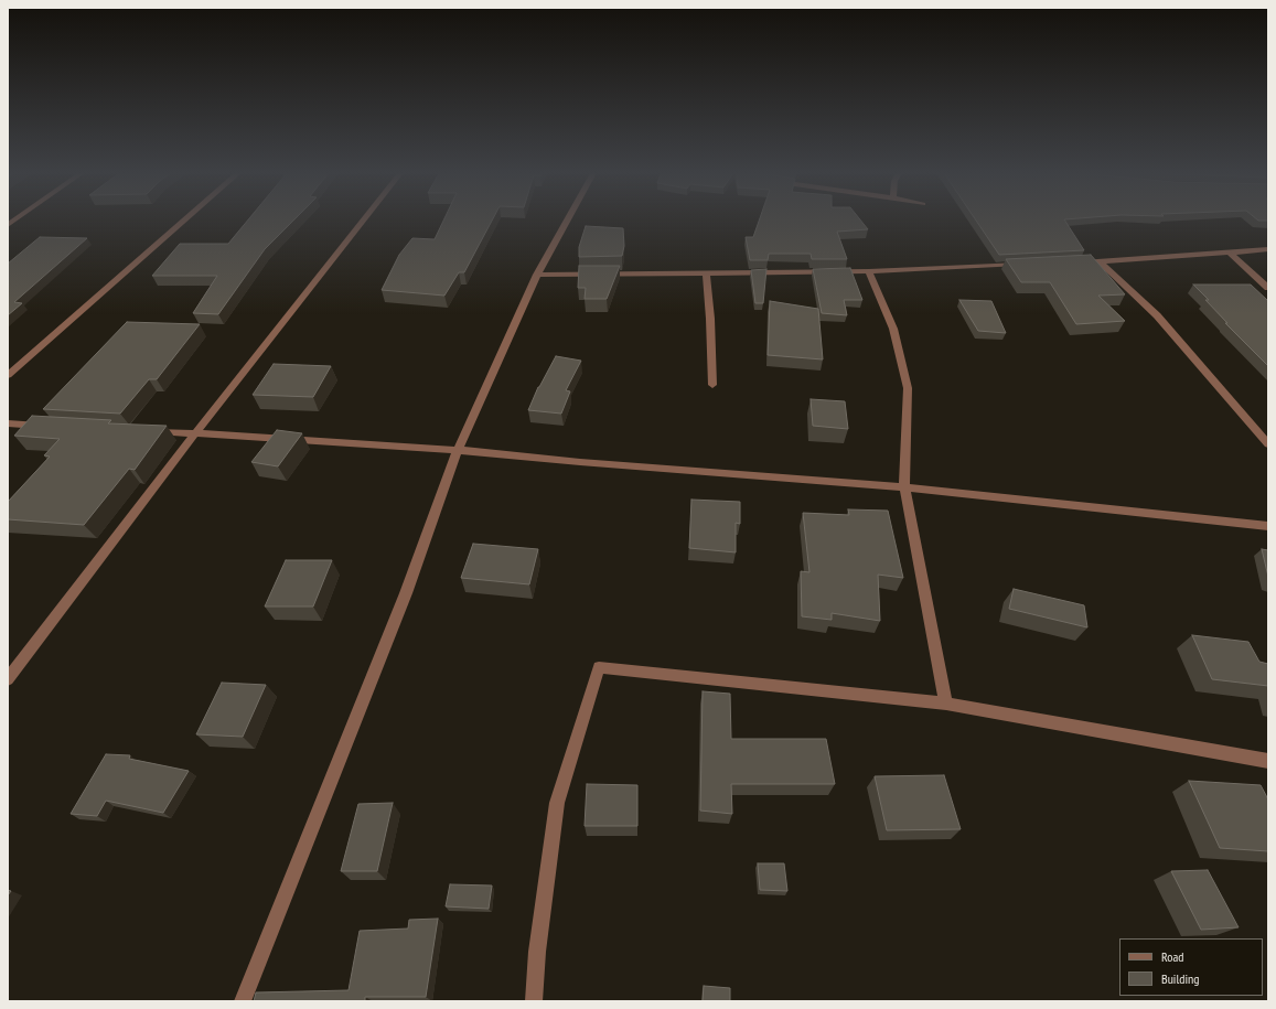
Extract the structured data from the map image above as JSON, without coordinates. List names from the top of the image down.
{
  "legend": ["Road", "Building"]
}
